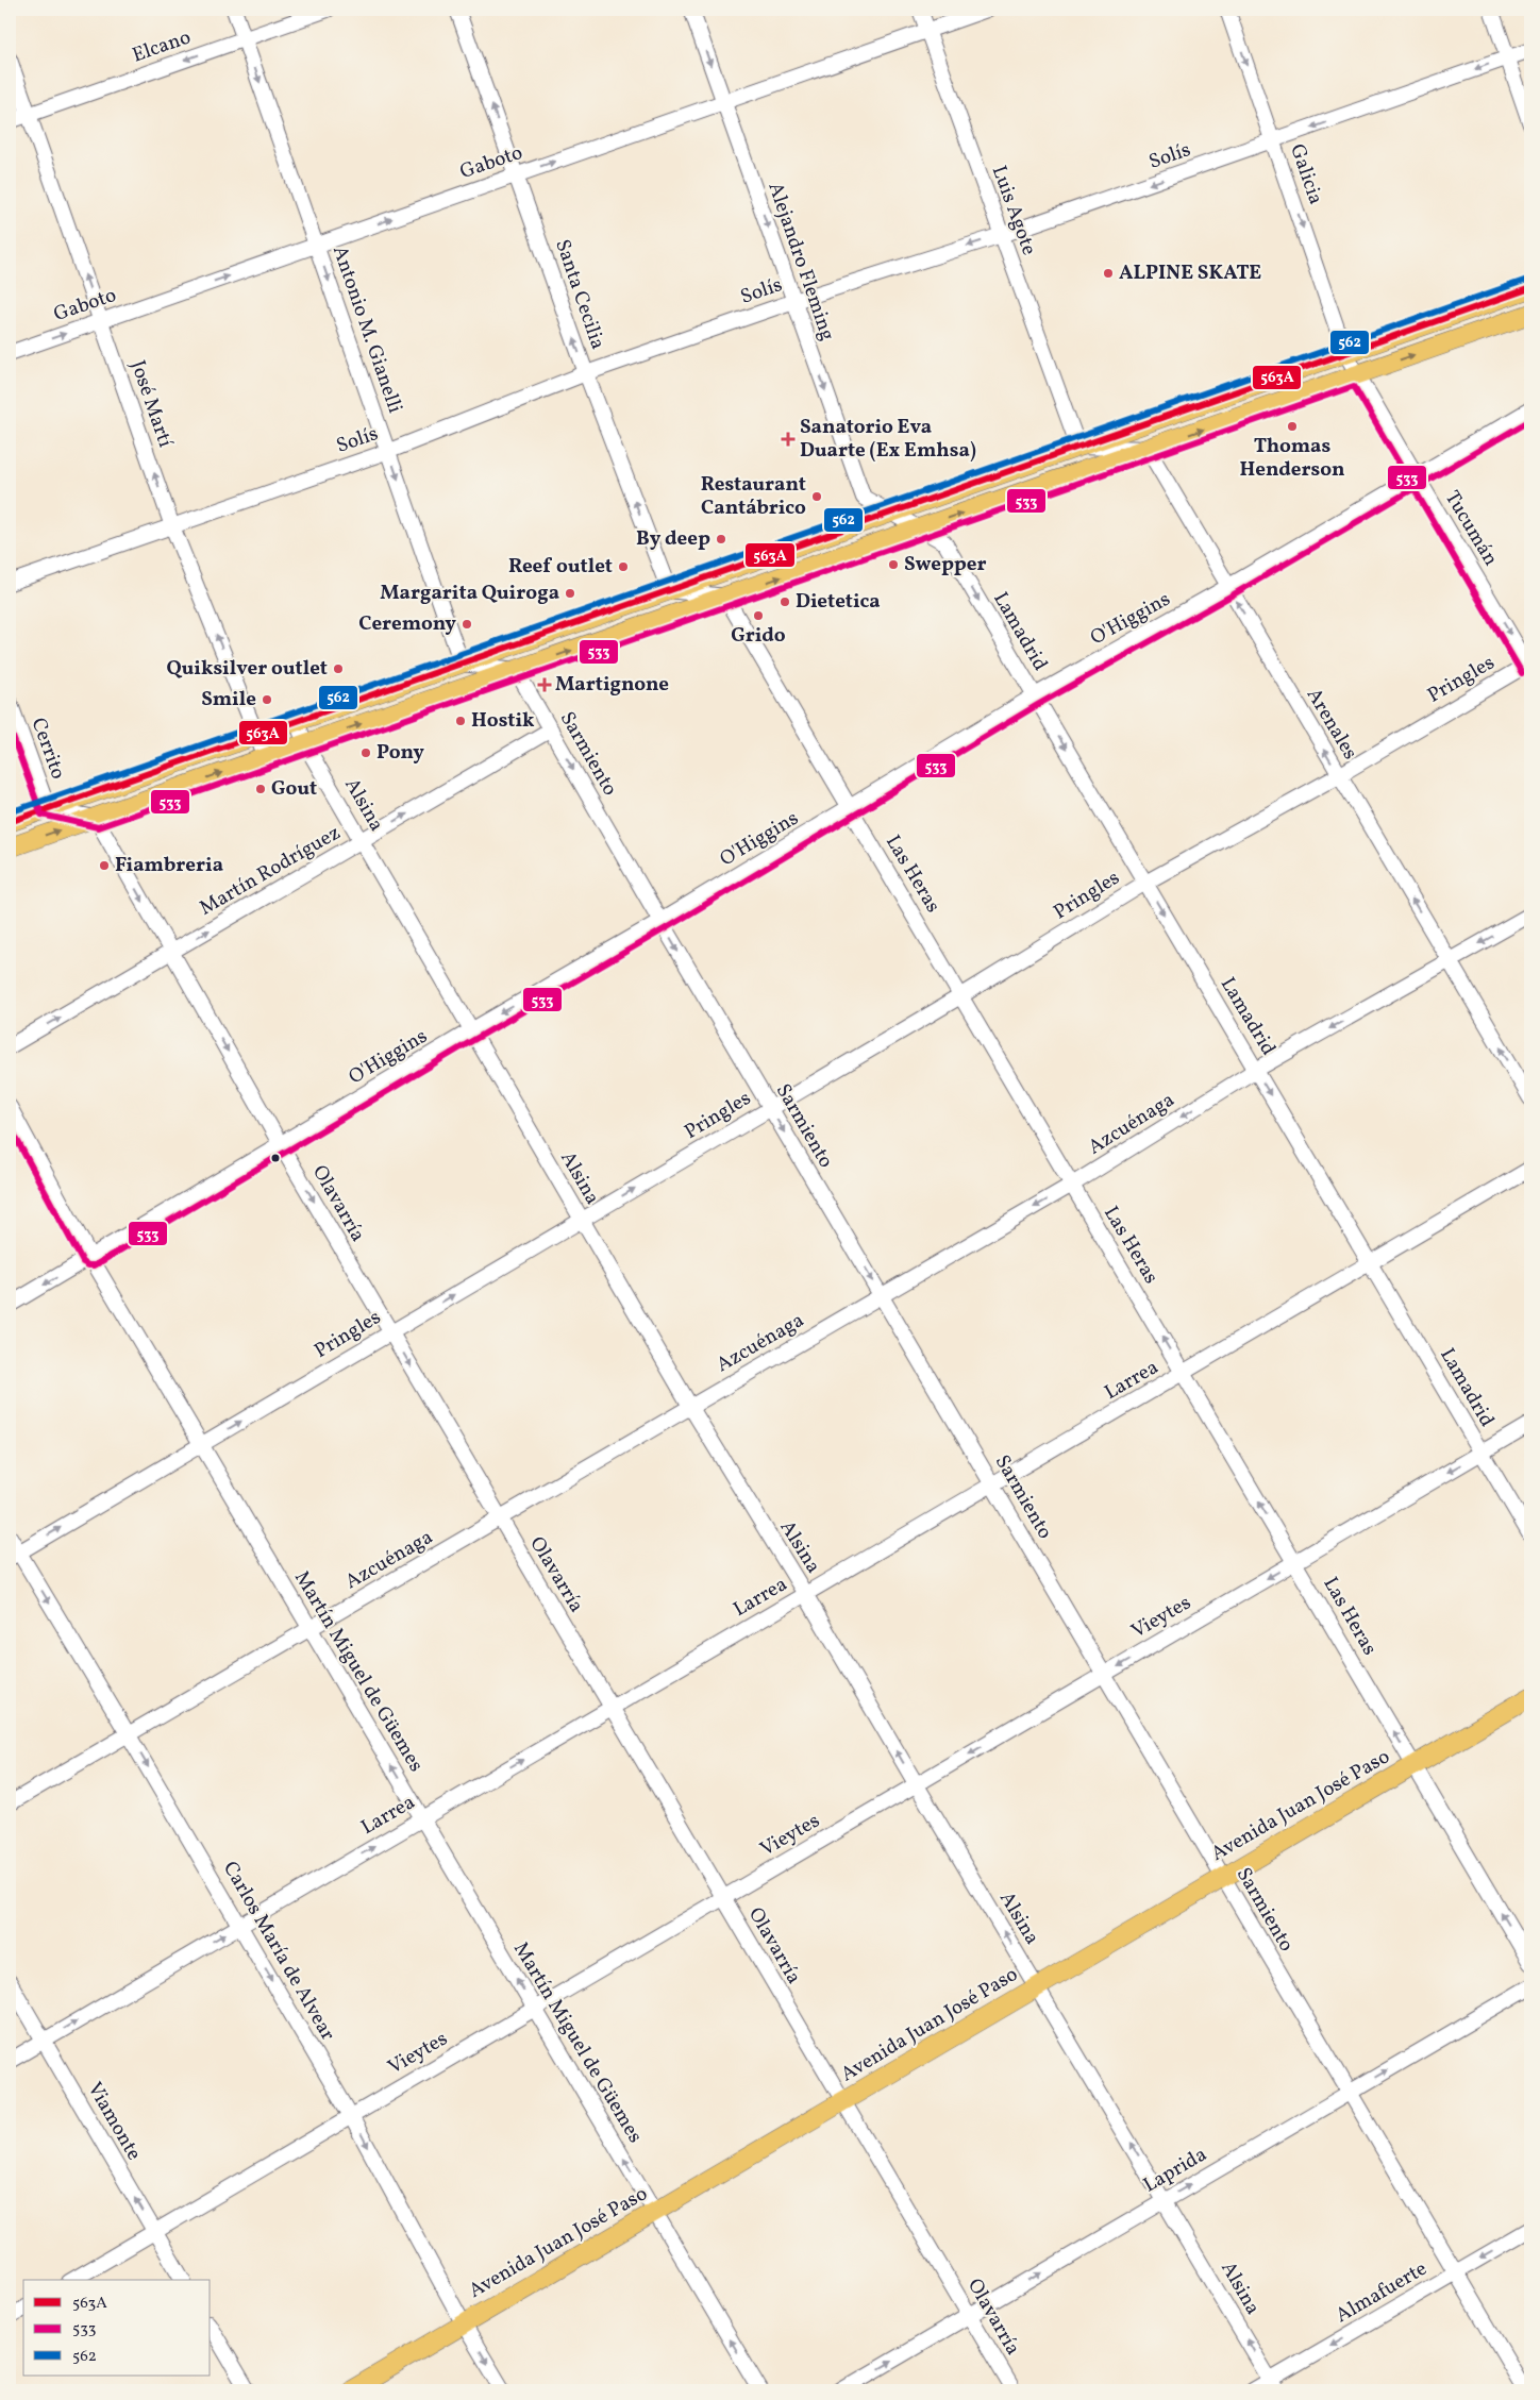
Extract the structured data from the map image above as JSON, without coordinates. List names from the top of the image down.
{
  "streets": {
    "main road": ["Avenida Juan José Paso"],
    "street": [
      "Elcano",
      "Solís",
      "Gaboto",
      "Galicia",
      "Luis Agote",
      "Alejandro Fleming",
      "Santa Cecilia",
      "Antonio M. Gianelli",
      "José Martí",
      "Tucumán",
      "O'Higgins",
      "Lamadrid",
      "Pringles",
      "Arenales",
      "Cerrito",
      "Sarmiento",
      "Alsina",
      "Martín Rodríguez",
      "Las Heras",
      "Azcuénaga",
      "Olavarría",
      "Larrea",
      "Vieytes",
      "Martín Miguel de Güemes",
      "Carlos María de Alvear",
      "Viamonte",
      "Laprida",
      "Almafuerte"
    ]
  },
  "crossings": [
    ["Elcano", "Antonio M. Gianelli"],
    ["Elcano", "José Martí"],
    ["Solís", "Galicia"],
    ["Solís", "Luis Agote"],
    ["Solís", "Alejandro Fleming"],
    ["Solís", "Santa Cecilia"],
    ["Solís", "Antonio M. Gianelli"],
    ["Solís", "José Martí"],
    ["Gaboto", "Luis Agote"],
    ["Gaboto", "Alejandro Fleming"],
    ["Gaboto", "Santa Cecilia"],
    ["Gaboto", "Antonio M. Gianelli"],
    ["Gaboto", "José Martí"],
    ["Galicia", "Tucumán"],
    ["Alejandro Fleming", "Lamadrid"],
    ["Tucumán", "O'Higgins"],
    ["Tucumán", "Pringles"],
    ["O'Higgins", "Lamadrid"],
    ["O'Higgins", "Arenales"],
    ["O'Higgins", "Sarmiento"],
    ["O'Higgins", "Alsina"],
    ["O'Higgins", "Las Heras"],
    ["O'Higgins", "Olavarría"],
    ["O'Higgins", "Martín Miguel de Güemes"],
    ["Lamadrid", "Pringles"],
    ["Lamadrid", "Azcuénaga"],
    ["Lamadrid", "Larrea"],
    ["Lamadrid", "Vieytes"],
    ["Pringles", "Arenales"],
    ["Pringles", "Sarmiento"],
    ["Pringles", "Alsina"],
    ["Pringles", "Las Heras"],
    ["Pringles", "Olavarría"],
    ["Pringles", "Martín Miguel de Güemes"],
    ["Pringles", "Carlos María de Alvear"],
    ["Arenales", "Azcuénaga"],
    ["Sarmiento", "Martín Rodríguez"],
    ["Sarmiento", "Azcuénaga"],
    ["Sarmiento", "Larrea"],
    ["Sarmiento", "Vieytes"],
    ["Sarmiento", "Avenida Juan José Paso"],
    ["Sarmiento", "Laprida"],
    ["Sarmiento", "Almafuerte"],
    ["Alsina", "Martín Rodríguez"],
    ["Alsina", "Azcuénaga"],
    ["Alsina", "Larrea"],
    ["Alsina", "Vieytes"],
    ["Alsina", "Avenida Juan José Paso"],
    ["Alsina", "Laprida"],
    ["Alsina", "Almafuerte"],
    ["Martín Rodríguez", "Olavarría"],
    ["Las Heras", "Azcuénaga"],
    ["Las Heras", "Larrea"],
    ["Las Heras", "Vieytes"],
    ["Las Heras", "Avenida Juan José Paso"],
    ["Azcuénaga", "Olavarría"],
    ["Azcuénaga", "Martín Miguel de Güemes"],
    ["Azcuénaga", "Carlos María de Alvear"],
    ["Olavarría", "Larrea"],
    ["Olavarría", "Vieytes"],
    ["Olavarría", "Avenida Juan José Paso"],
    ["Olavarría", "Laprida"],
    ["Larrea", "Martín Miguel de Güemes"],
    ["Larrea", "Carlos María de Alvear"],
    ["Larrea", "Viamonte"],
    ["Vieytes", "Martín Miguel de Güemes"],
    ["Vieytes", "Carlos María de Alvear"],
    ["Vieytes", "Viamonte"],
    ["Martín Miguel de Güemes", "Avenida Juan José Paso"],
    ["Avenida Juan José Paso", "Carlos María de Alvear"]
  ],
  "one_way": [
    "Elcano",
    "Solís",
    "Gaboto",
    "Galicia",
    "Alejandro Fleming",
    "Santa Cecilia",
    "Antonio M. Gianelli",
    "José Martí",
    "Tucumán",
    "Lamadrid",
    "Pringles",
    "Arenales",
    "Alsina",
    "Martín Rodríguez",
    "Las Heras",
    "Azcuénaga",
    "Olavarría",
    "Larrea",
    "Vieytes",
    "Martín Miguel de Güemes",
    "Carlos María de Alvear",
    "Viamonte",
    "Laprida",
    "Almafuerte"
  ],
  "places": {
    "other": [
      "ALPINE SKATE",
      "Thomas Henderson",
      "Restaurant Cantábrico",
      "By deep",
      "Swepper",
      "Reef outlet",
      "Margarita Quiroga",
      "Dietetica",
      "Grido",
      "Ceremony",
      "Quiksilver outlet",
      "Smile",
      "Hostik",
      "Pony",
      "Gout",
      "Fiambreria"
    ],
    "health": ["Sanatorio Eva Duarte (Ex Emhsa)", "Martignone"]
  },
  "lines": ["transit line 562", "transit line 563A", "transit line 533"],
  "legend": ["563A", "533", "562"]
}
